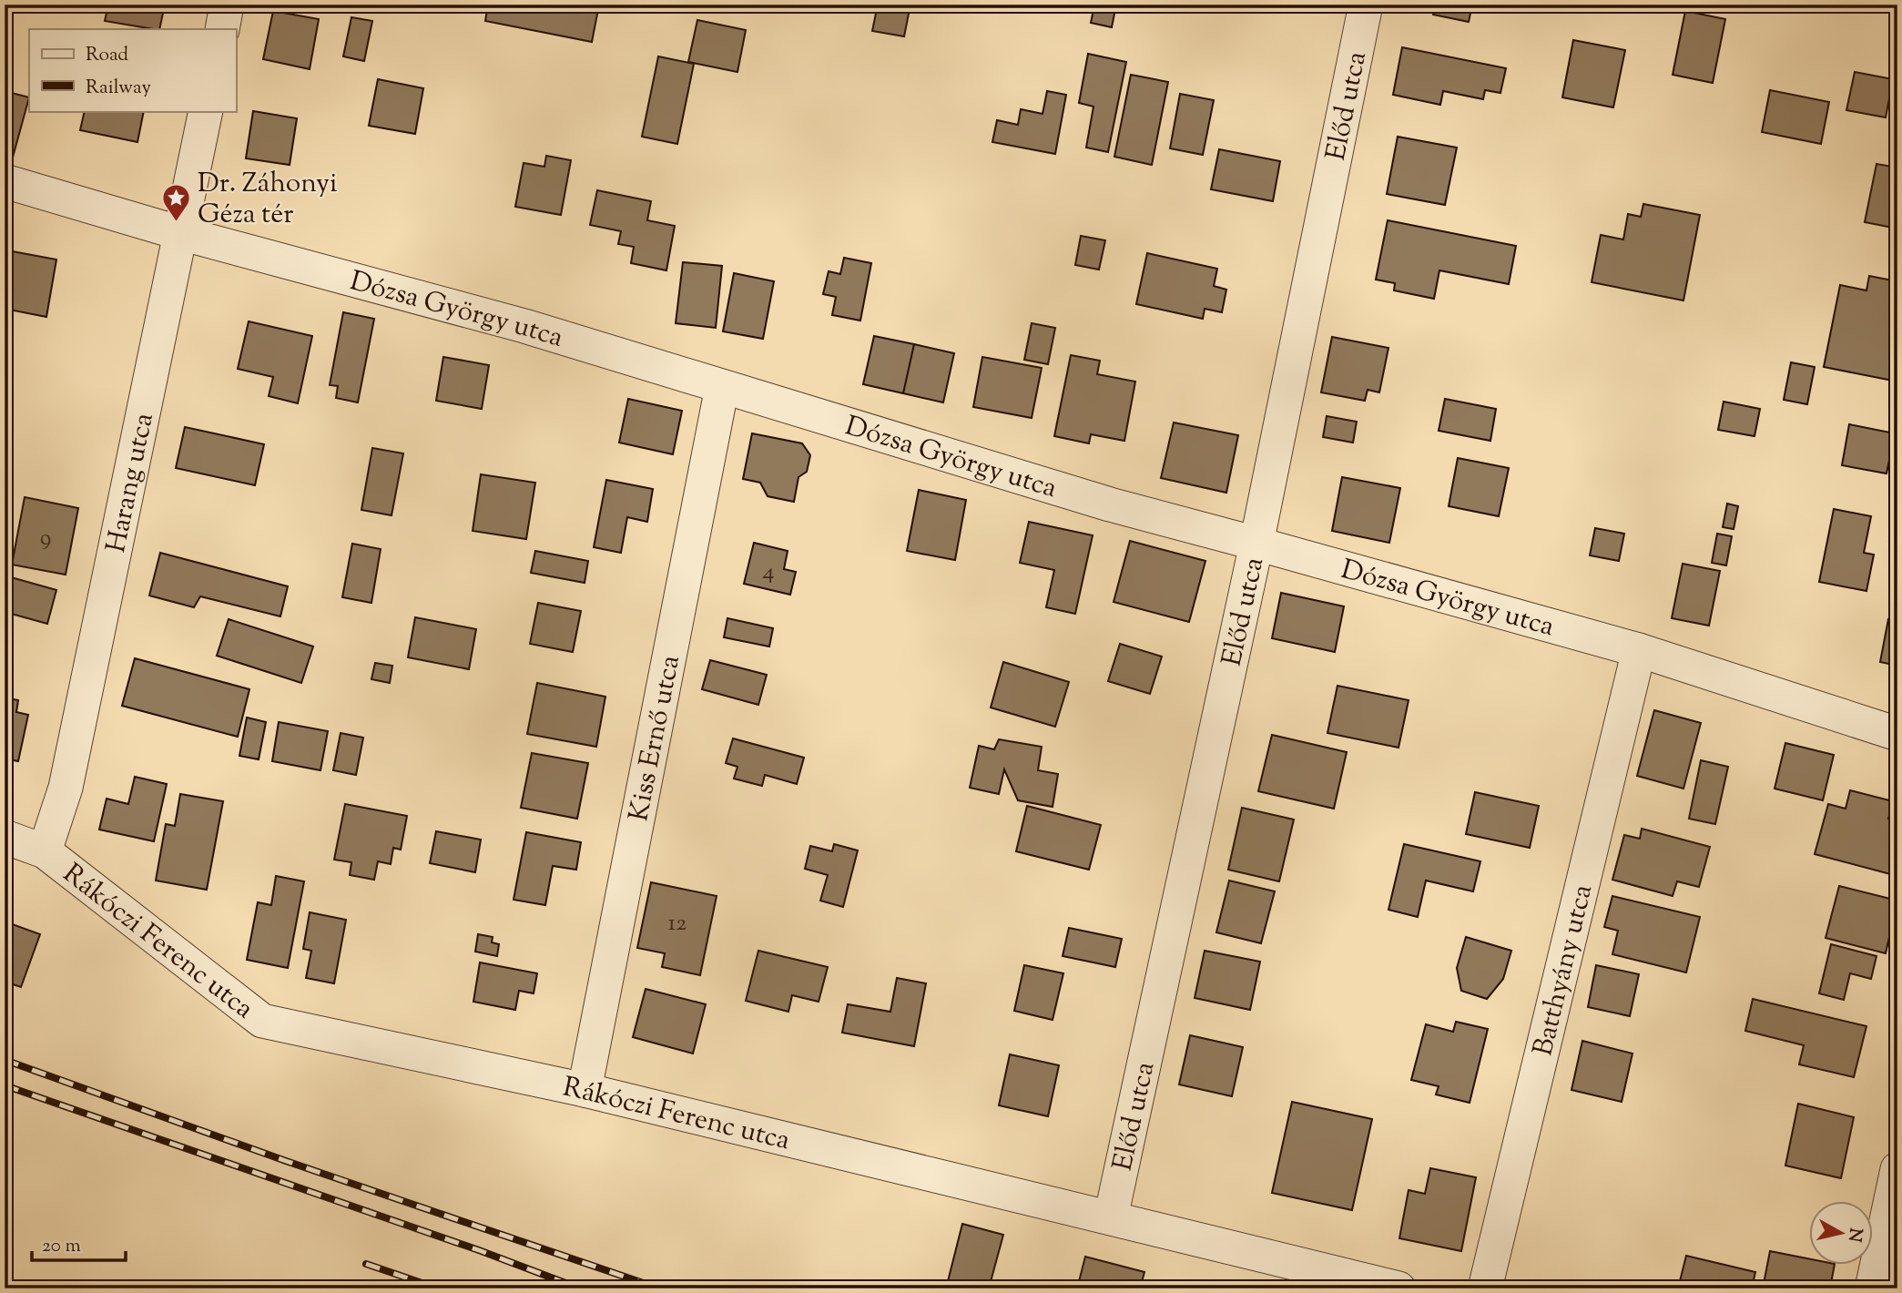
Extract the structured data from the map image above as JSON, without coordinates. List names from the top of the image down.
{
  "streets": {
    "street": [
      "Előd utca",
      "Dózsa György utca",
      "Harang utca",
      "Kiss Ernő utca",
      "Rákóczi Ferenc utca",
      "Batthyány utca"
    ]
  },
  "crossings": [
    ["Előd utca", "Dózsa György utca"],
    ["Előd utca", "Rákóczi Ferenc utca"],
    ["Dózsa György utca", "Harang utca"],
    ["Dózsa György utca", "Kiss Ernő utca"],
    ["Dózsa György utca", "Batthyány utca"],
    ["Harang utca", "Rákóczi Ferenc utca"],
    ["Kiss Ernő utca", "Rákóczi Ferenc utca"]
  ],
  "places": {
    "place": ["Dr. Záhonyi Géza tér"]
  },
  "house_numbers": ["9", "4", "12"],
  "legend": ["Road", "Railway"],
  "scale_bar": "20 m",
  "north": "right"
}
